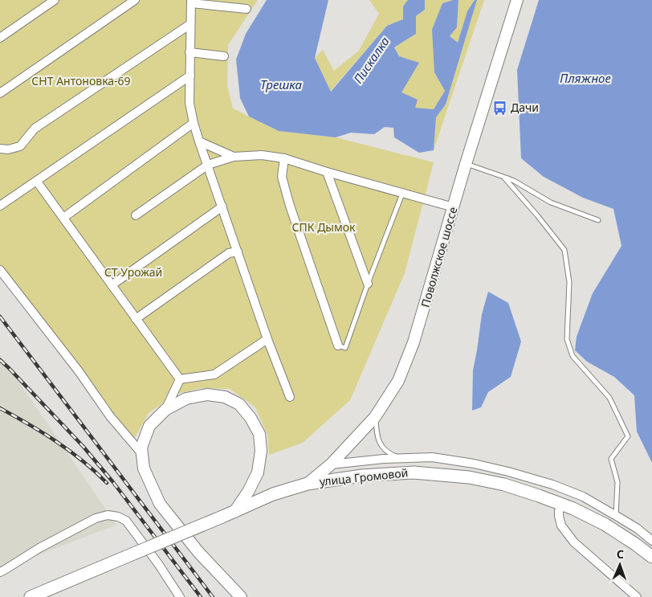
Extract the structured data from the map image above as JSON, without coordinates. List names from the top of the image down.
{
  "streets": {
    "main road": ["Поволжское шоссе", "улица Громовой"]
  },
  "crossings": [
    ["Поволжское шоссе", "улица Громовой"]
  ],
  "water": ["Пискалка", "Пляжное", "Трешка"],
  "parks": ["СНТ Антоновка-69", "СПК Дымок", "СТ Урожай"],
  "places": {
    "bus stop": ["Дачи"]
  },
  "north": "top"
}
